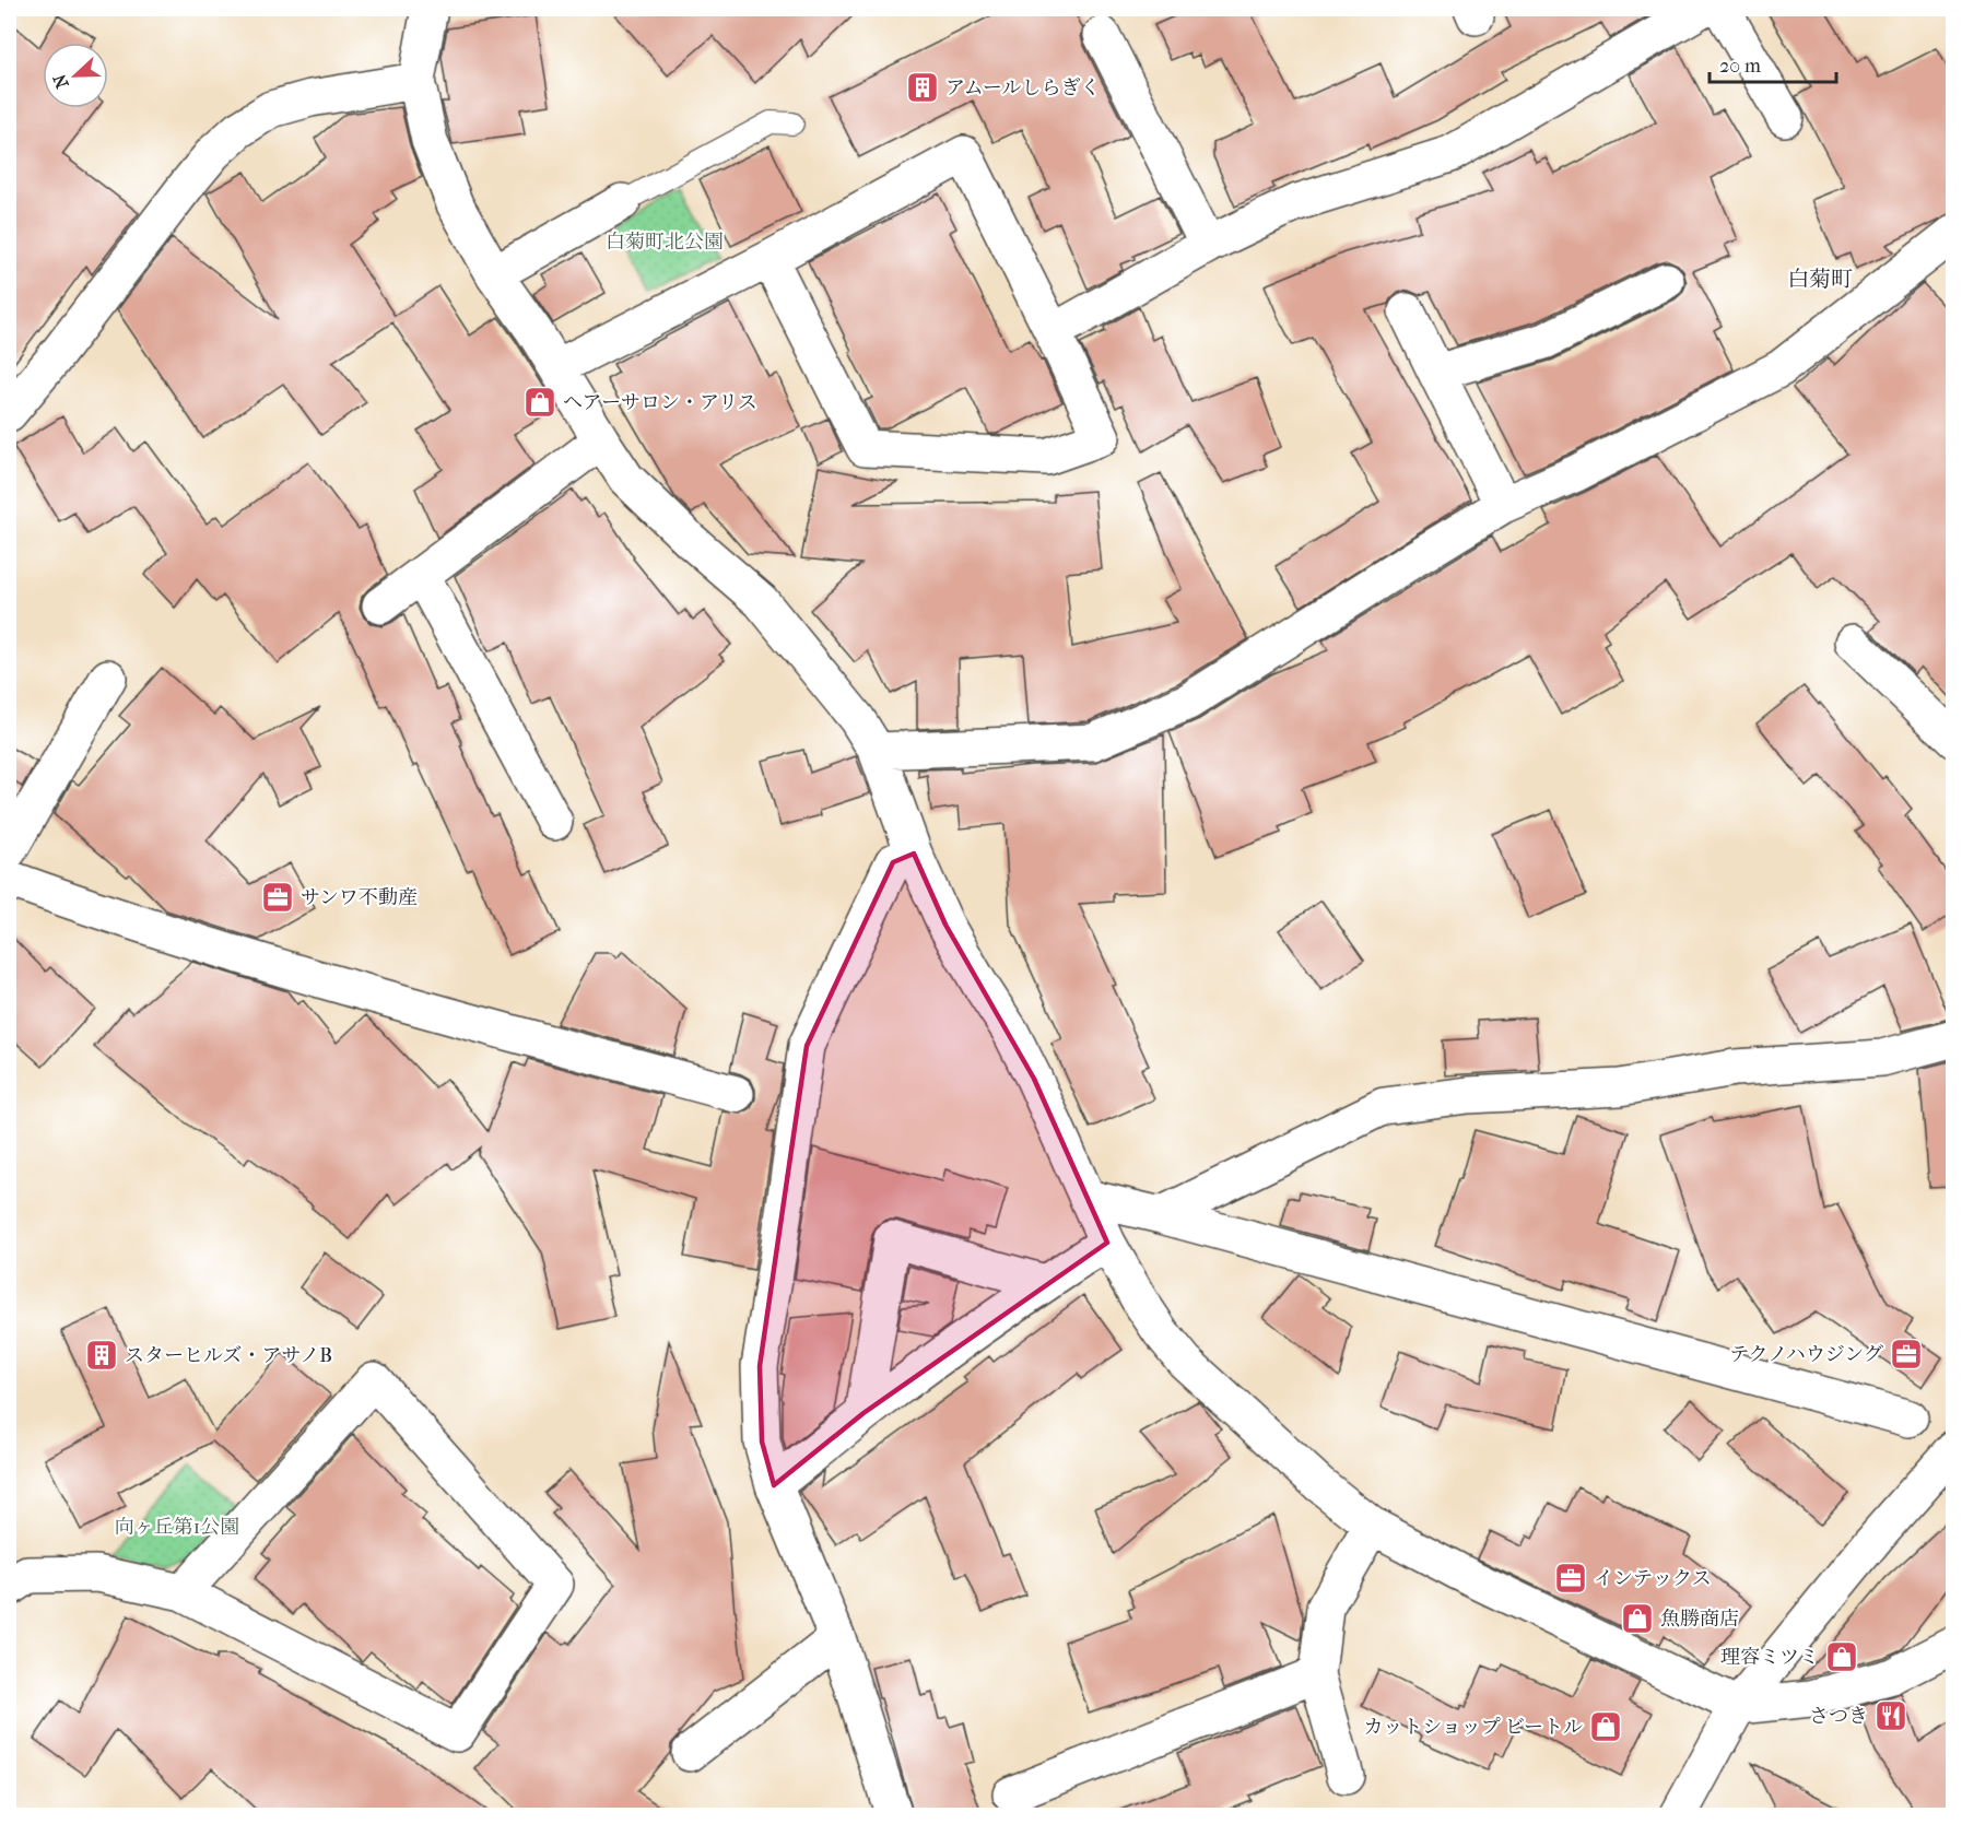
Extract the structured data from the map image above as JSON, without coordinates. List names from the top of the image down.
{
  "districts": ["白菊町"],
  "parks": ["白菊町北公園", "向ヶ丘第1公園"],
  "places": {
    "building": ["アムールしらぎく", "スターヒルズ・アサノB"],
    "shop": [
      "ヘアーサロン・アリス",
      "魚勝商店",
      "理容ミツミ",
      "カットショップ ビートル"
    ],
    "office": ["サンワ不動産", "テクノハウジング", "インテックス"],
    "restaurant": ["さつき"]
  },
  "scale_bar": "20 m",
  "north": "left"
}
